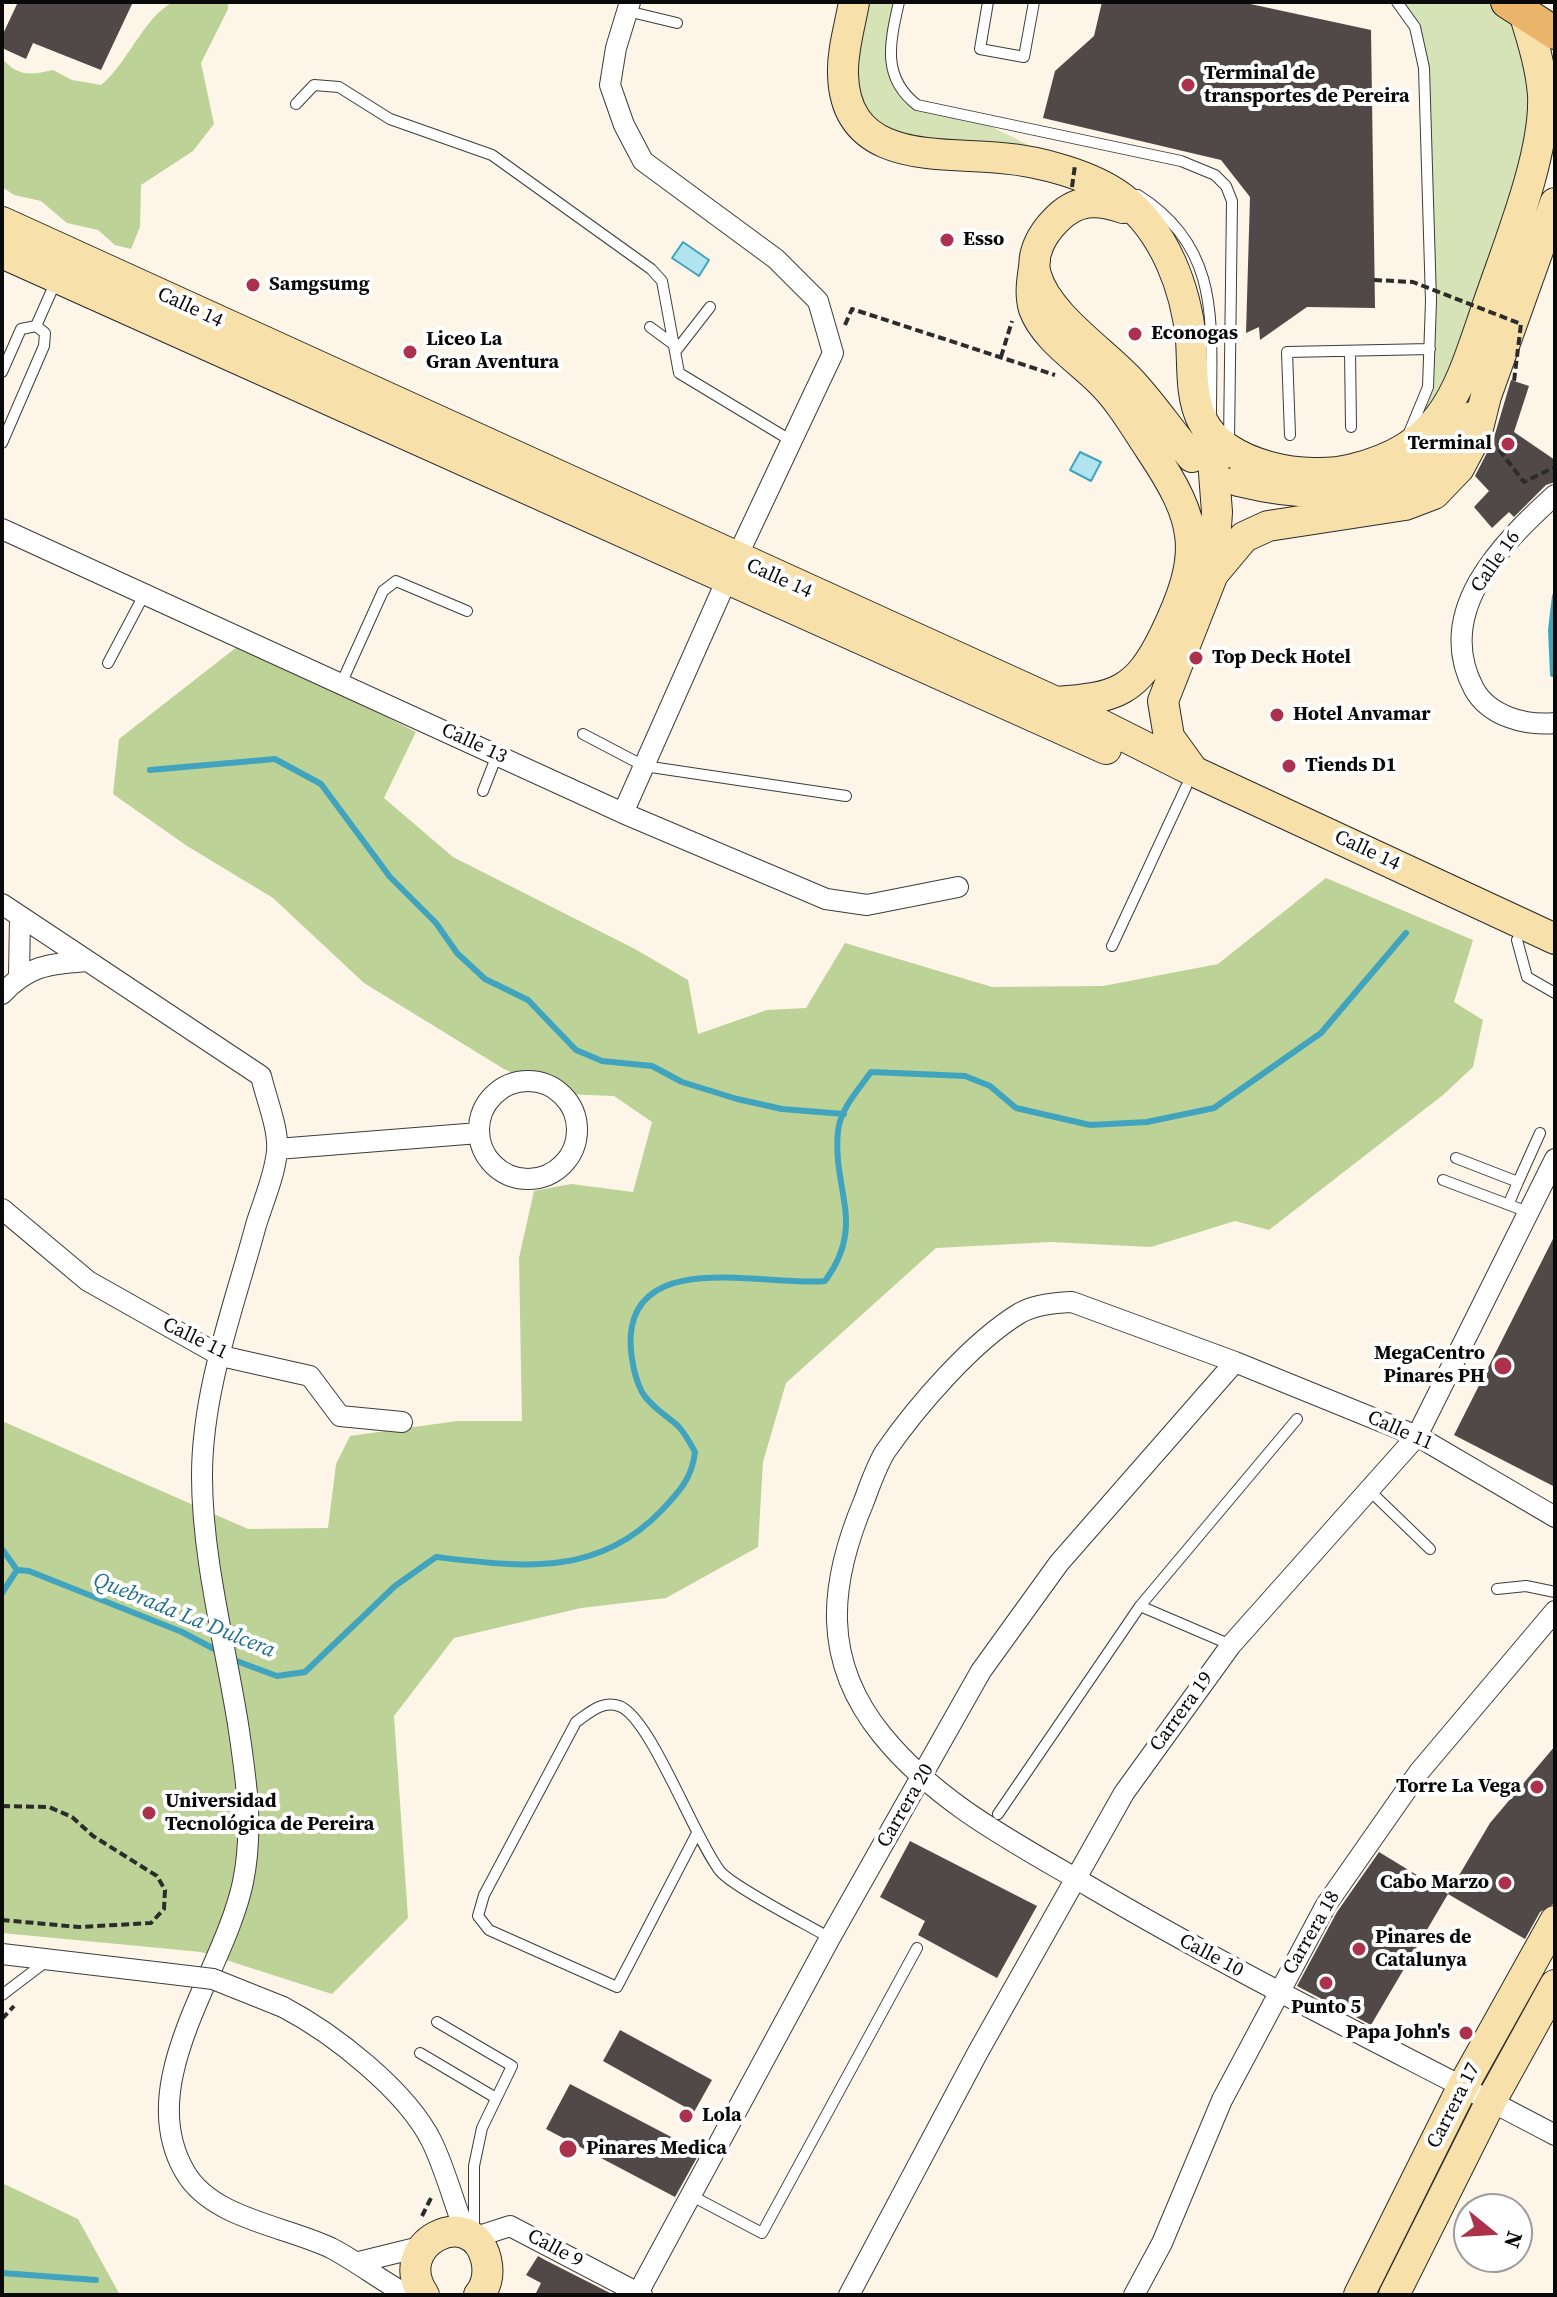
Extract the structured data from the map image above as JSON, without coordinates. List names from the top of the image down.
{
  "streets": {
    "main road": ["Calle 14", "Carrera 17"],
    "street": [
      "Calle 16",
      "Calle 13",
      "Calle 11",
      "Carrera 19",
      "Carrera 20",
      "Carrera 18",
      "Calle 10",
      "Calle 9"
    ]
  },
  "crossings": [
    ["Calle 11", "Carrera 19"],
    ["Calle 11", "Carrera 20"],
    ["Calle 11", "Calle 10"],
    ["Carrera 19", "Calle 10"],
    ["Carrera 20", "Calle 10"],
    ["Carrera 20", "Calle 9"],
    ["Carrera 18", "Calle 10"],
    ["Calle 10", "Carrera 17"]
  ],
  "water": ["Quebrada La Dulcera"],
  "places": [
    "Terminal de transportes de Pereira",
    "Esso",
    "Samgsumg",
    "Econogas",
    "Liceo La Gran Aventura",
    "Terminal",
    "Top Deck Hotel",
    "Hotel Anvamar",
    "Tiends D1",
    "MegaCentro Pinares PH",
    "Torre La Vega",
    "Universidad Tecnológica de Pereira",
    "Cabo Marzo",
    "Pinares de Catalunya",
    "Punto 5",
    "Papa John's",
    "Lola",
    "Pinares Medica"
  ],
  "north": "right"
}
